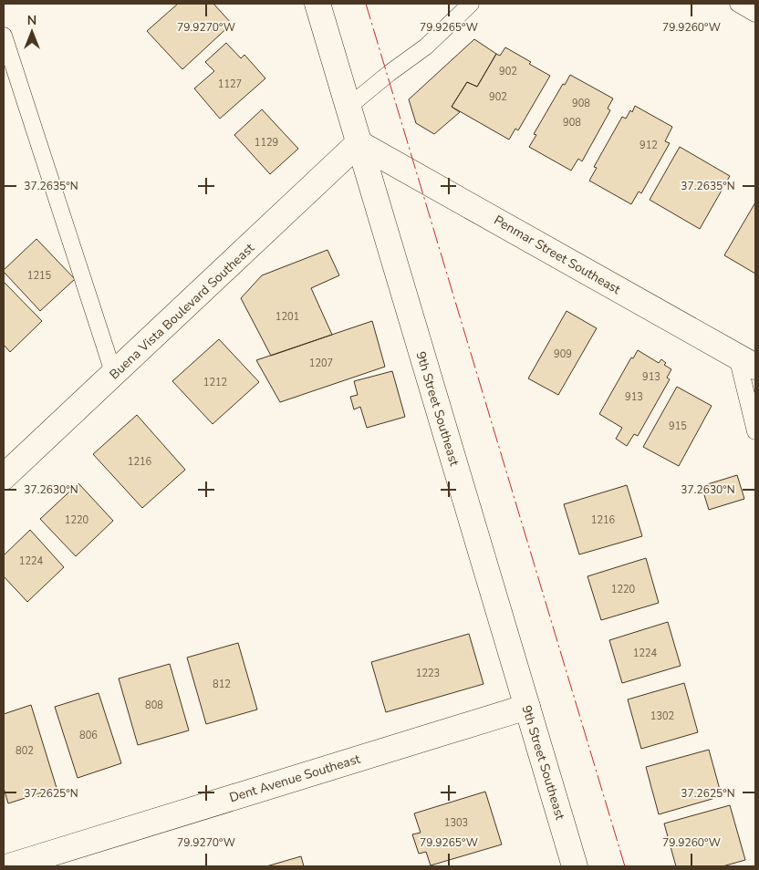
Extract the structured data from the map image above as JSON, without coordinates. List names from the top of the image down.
{
  "streets": {
    "street": [
      "Penmar Street Southeast",
      "Buena Vista Boulevard Southeast",
      "9th Street Southeast",
      "Dent Avenue Southeast"
    ]
  },
  "crossings": [
    ["Penmar Street Southeast", "Buena Vista Boulevard Southeast"],
    ["Penmar Street Southeast", "9th Street Southeast"],
    ["Buena Vista Boulevard Southeast", "9th Street Southeast"],
    ["9th Street Southeast", "Dent Avenue Southeast"]
  ],
  "house_numbers": [
    "902",
    "1127",
    "902",
    "908",
    "908",
    "1129",
    "912",
    "1215",
    "1201",
    "909",
    "1207",
    "913",
    "1212",
    "913",
    "915",
    "1216",
    "1220",
    "1216",
    "1224",
    "1220",
    "1224",
    "1223",
    "812",
    "808",
    "1302",
    "806",
    "802",
    "1303"
  ],
  "north": "top",
  "coordinates": [
    "79.9270°W",
    "79.9265°W",
    "79.9260°W",
    "37.2635°N",
    "37.2630°N",
    "37.2625°N"
  ]
}
